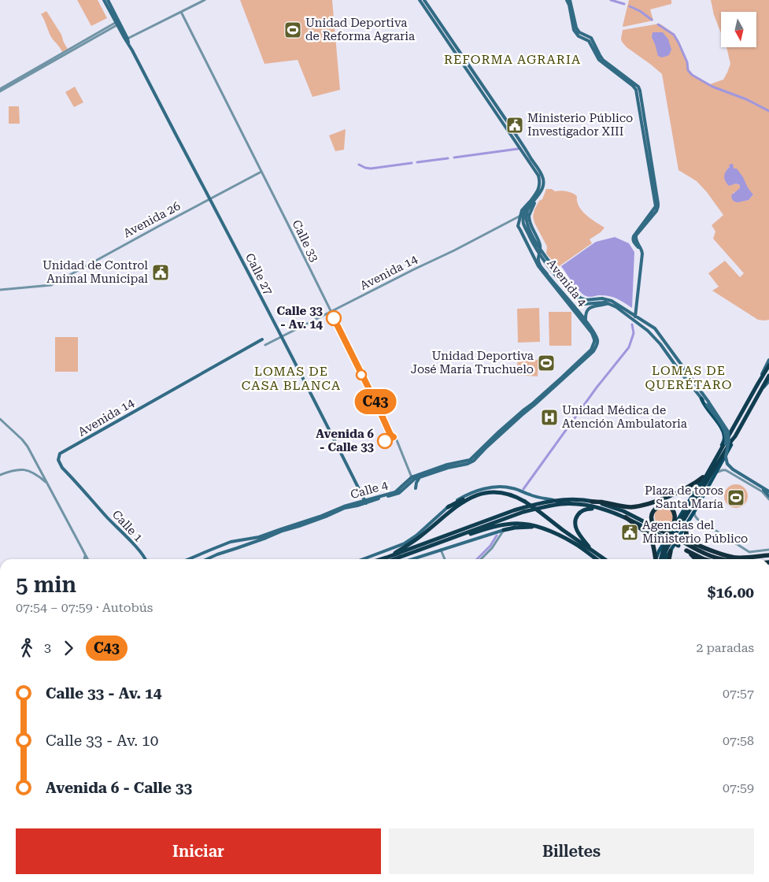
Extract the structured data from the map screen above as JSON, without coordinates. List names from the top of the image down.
{
  "streets": {
    "main road": [
      "Avenida 14",
      "Calle 27",
      "Avenida 4",
      "Calle 4",
      "Calle 1"
    ],
    "street": ["Avenida 26", "Calle 33"]
  },
  "crossings": [
    ["Avenida 26", "Calle 33"],
    ["Avenida 26", "Calle 27"],
    ["Calle 33", "Avenida 14"],
    ["Calle 33", "Calle 4"],
    ["Avenida 14", "Calle 27"],
    ["Avenida 14", "Avenida 4"],
    ["Avenida 14", "Calle 1"],
    ["Calle 27", "Calle 4"],
    ["Avenida 4", "Calle 4"]
  ],
  "districts": ["REFORMA AGRARIA", "LOMAS DE QUERÉTARO", "LOMAS DE CASA BLANCA"],
  "places": {
    "sports": ["Unidad Deportiva de Reforma Agraria", "Unidad Deportiva José María Truchuelo", "Plaza de toros Santa María"],
    "public building": ["Ministerio Público Investigador XIII", "Unidad de Control Animal Municipal", "Agencias del Ministerio Público"],
    "other": ["Calle 33 - Av. 14", "Avenida 6 - Calle 33"],
    "hospital": ["Unidad Médica de Atención Ambulatoria"]
  },
  "lines": ["bus line C43"],
  "north": "bottom",
  "page": {
    "on_map": "C43",
    "heading": ["5 min", "07:54 – 07:59 · Autobús", "$16.00"],
    "legs": ["3", "C43", "2 paradas"],
    "list": [
      {
        "name": "Calle 33 - Av. 14",
        "value": "07:57"
      },
      {
        "name": "Calle 33 - Av. 10",
        "value": "07:58"
      },
      {
        "name": "Avenida 6 - Calle 33",
        "value": "07:59"
      }
    ],
    "buttons": ["Iniciar", "Billetes"]
  }
}
